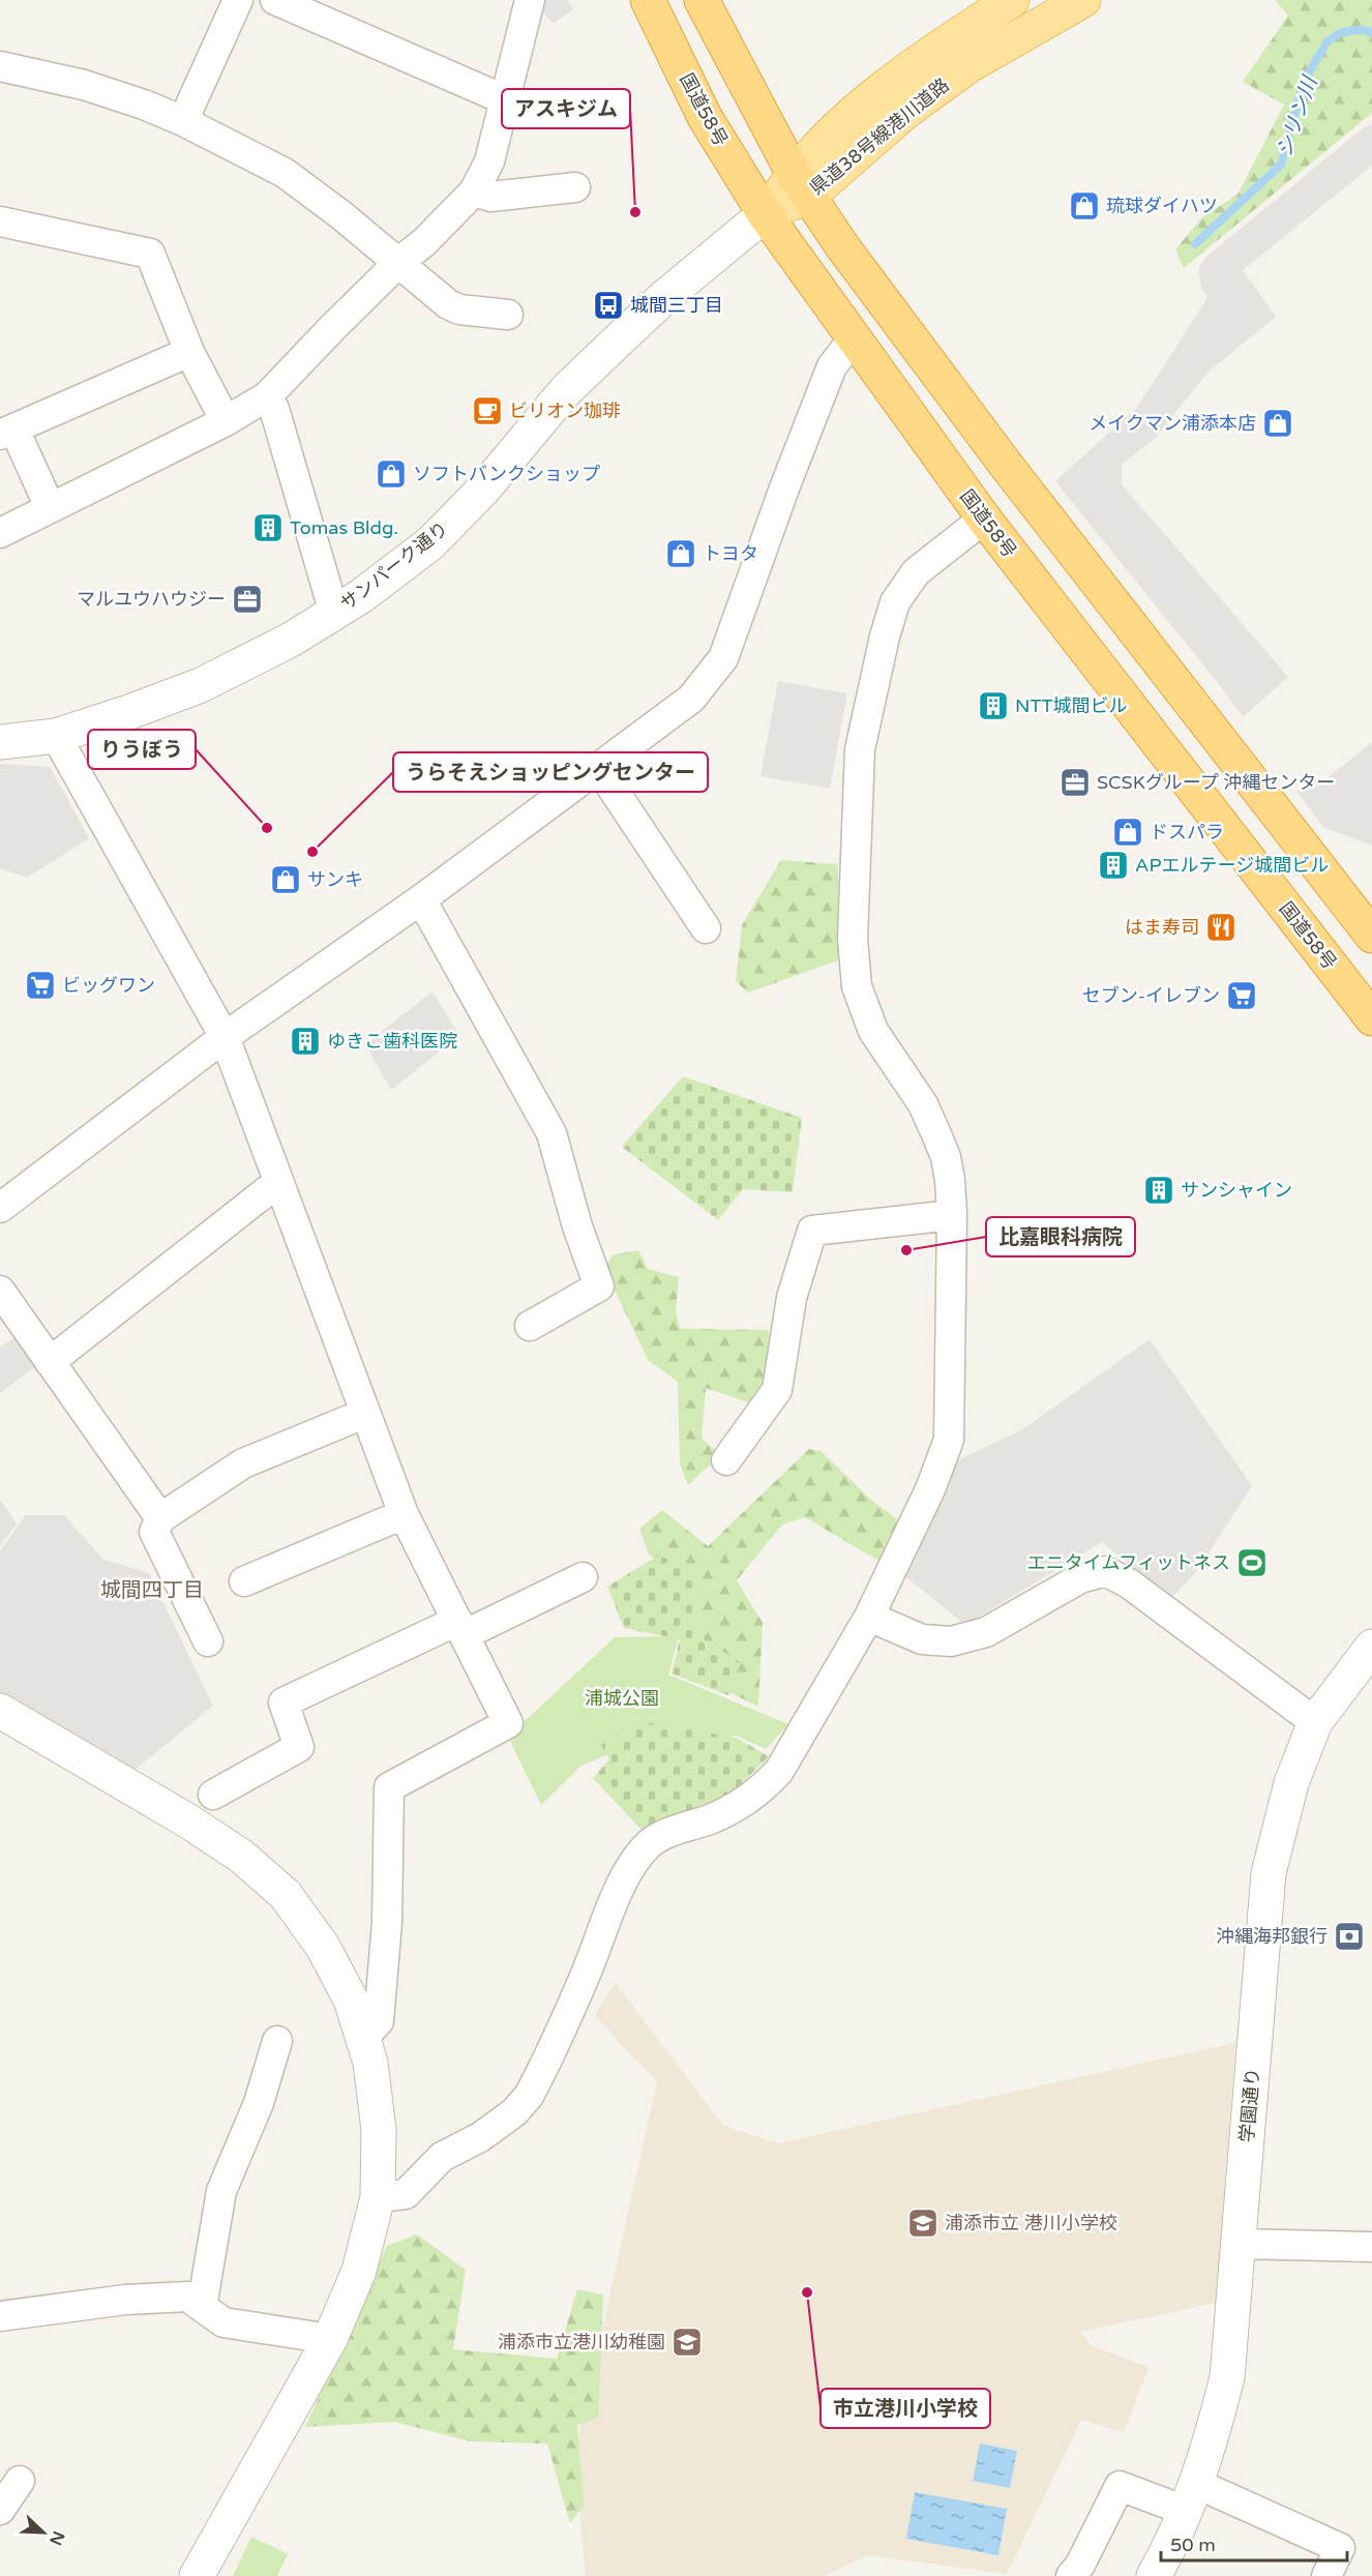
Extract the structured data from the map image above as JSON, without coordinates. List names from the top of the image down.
{
  "streets": {
    "highway": ["国道58号"],
    "main road": ["県道38号線港川道路"],
    "street": ["サンパーク通り", "学園通り"]
  },
  "crossings": [
    ["国道58号", "県道38号線港川道路"],
    ["国道58号", "サンパーク通り"],
    ["県道38号線港川道路", "サンパーク通り"]
  ],
  "districts": ["城間四丁目"],
  "water": ["シリン川"],
  "parks": ["浦城公園"],
  "places": {
    "shop": [
      "琉球ダイハツ",
      "メイクマン浦添本店",
      "ソフトバンクショップ",
      "トヨタ",
      "ドスパラ",
      "サンキ"
    ],
    "other": [
      "アスキジム",
      "りうぼう",
      "うらそえショッピングセンター",
      "比嘉眼科病院",
      "市立港川小学校"
    ],
    "bus stop": ["城間三丁目"],
    "cafe": ["ビリオン珈琲"],
    "building": [
      "Tomas Bldg.",
      "NTT城間ビル",
      "APエルテージ城間ビル",
      "ゆきこ歯科医院",
      "サンシャイン"
    ],
    "office": ["マルユウハウジー", "SCSKグループ 沖縄センター"],
    "restaurant": ["はま寿司"],
    "supermarket": ["ビッグワン", "セブン-イレブン"],
    "sports": ["エニタイムフィットネス"],
    "bank": ["沖縄海邦銀行"],
    "school or university": ["浦添市立 港川小学校", "浦添市立港川幼稚園"]
  },
  "scale_bar": "50 m",
  "north": "bottom right"
}
